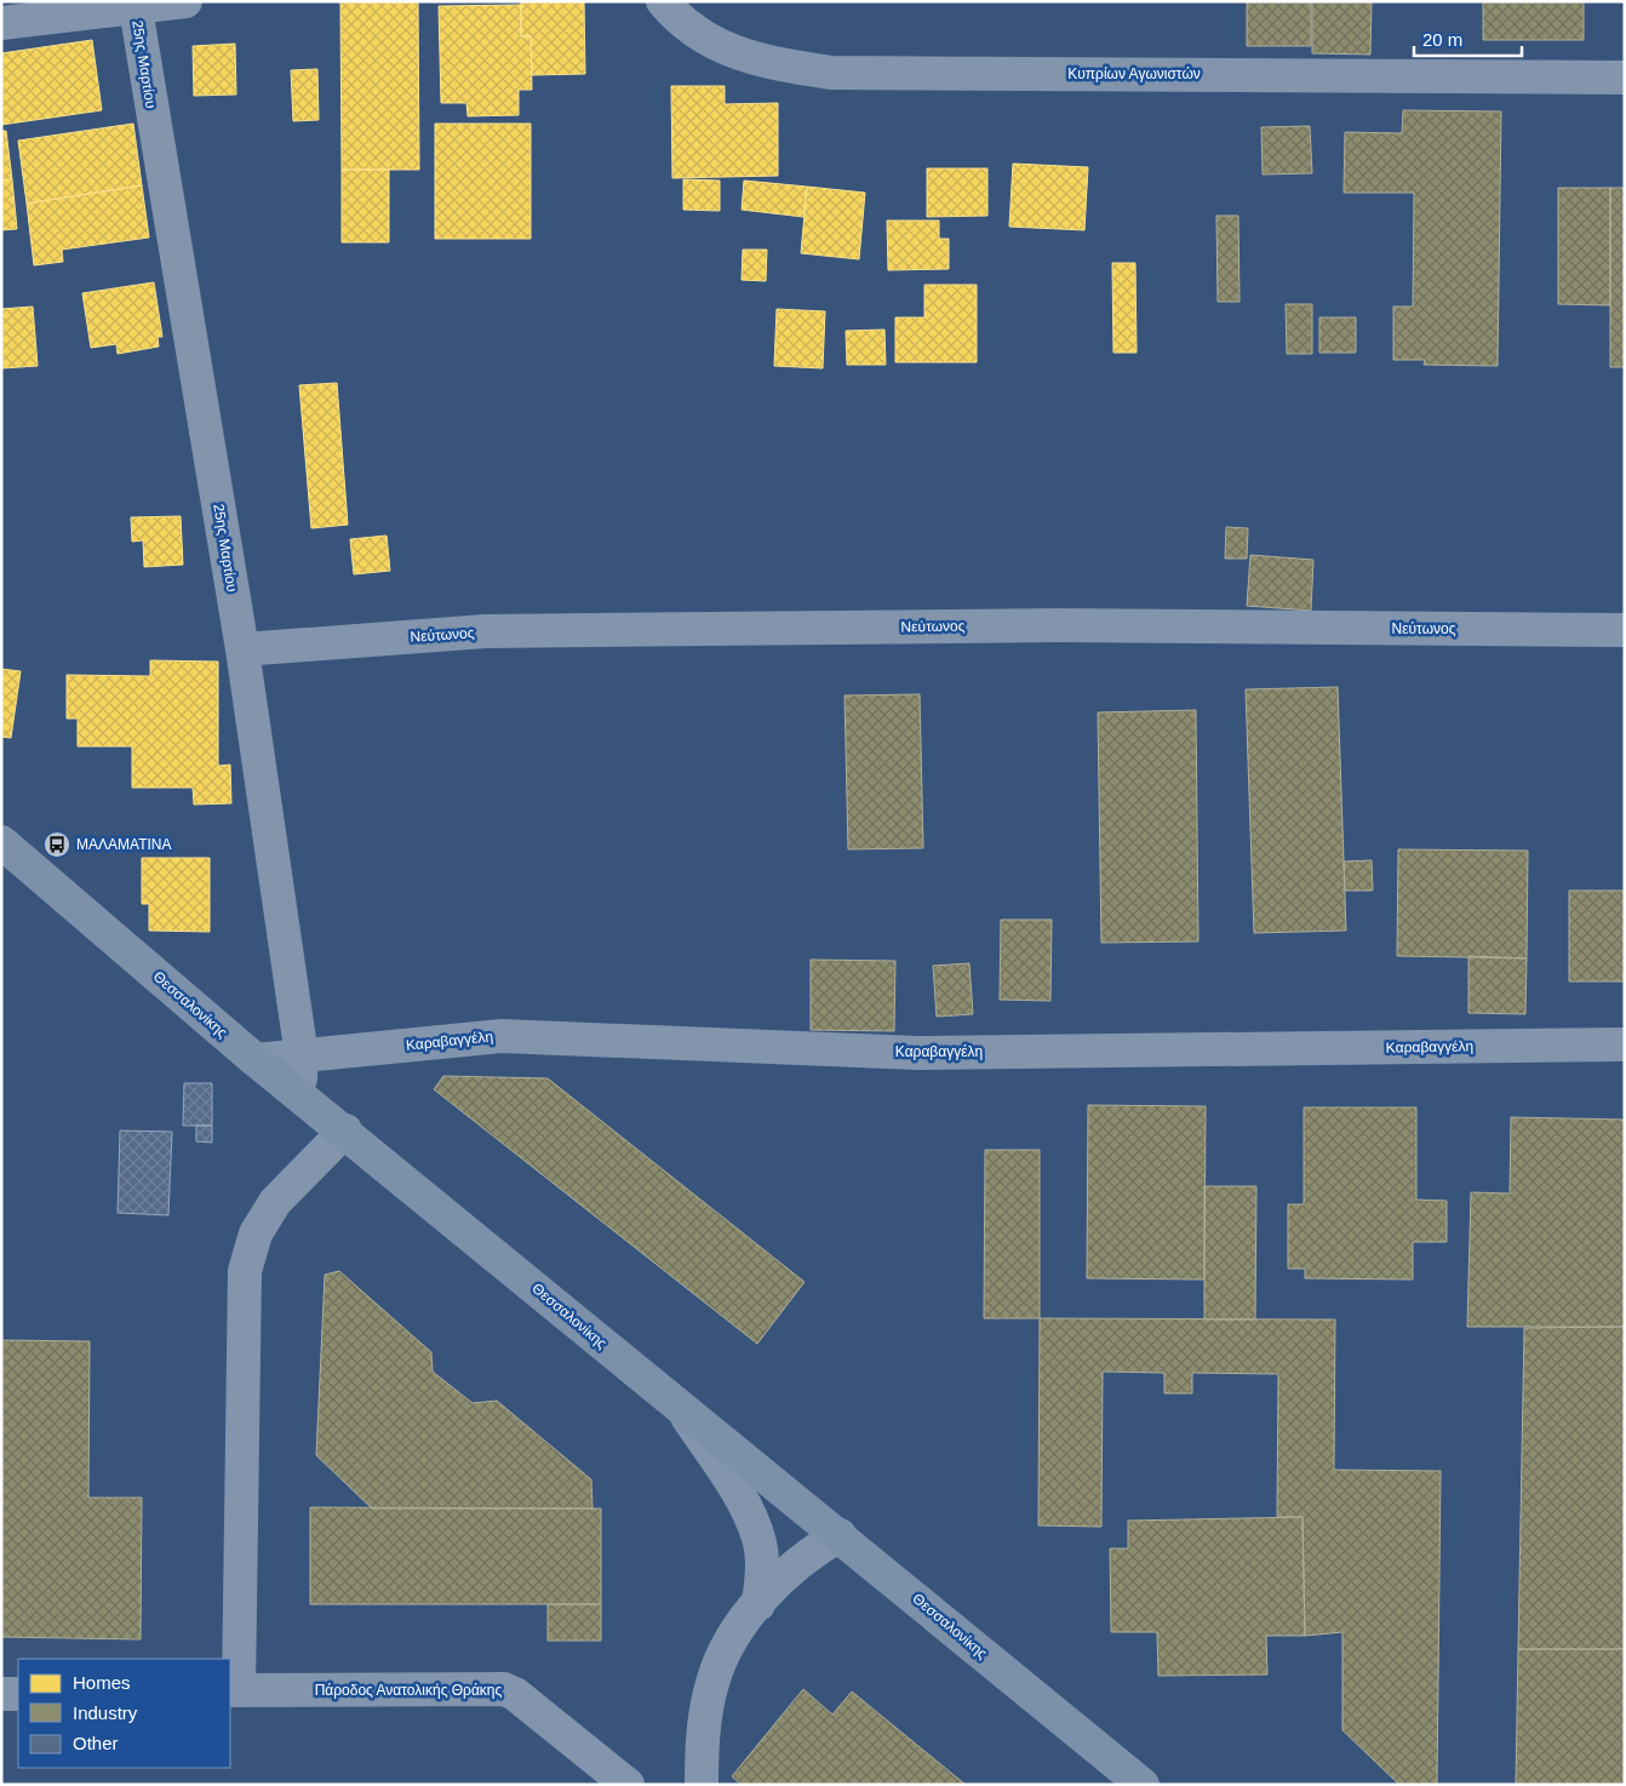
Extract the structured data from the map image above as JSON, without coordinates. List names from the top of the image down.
{
  "streets": {
    "main road": ["Θεσσαλονίκης"],
    "street": [
      "25ης Μαρτίου",
      "Κυπρίων Αγωνιστών",
      "Νεύτωνος",
      "Καραβαγγέλη",
      "Πάροδος Ανατολικής Θράκης"
    ]
  },
  "crossings": [
    ["25ης Μαρτίου", "Νεύτωνος"],
    ["25ης Μαρτίου", "Θεσσαλονίκης"],
    ["25ης Μαρτίου", "Καραβαγγέλη"],
    ["Θεσσαλονίκης", "Καραβαγγέλη"]
  ],
  "places": {
    "bus stop": ["ΜΑΛΑΜΑΤΙΝΑ"]
  },
  "legend": ["Homes", "Industry", "Other"],
  "scale_bar": "20 m"
}
